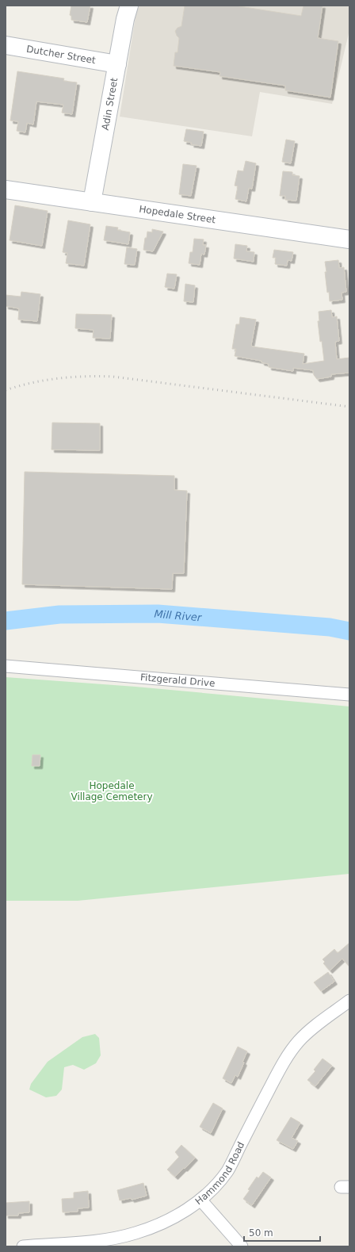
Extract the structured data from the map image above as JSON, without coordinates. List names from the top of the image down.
{
  "streets": {
    "street": [
      "Dutcher Street",
      "Adin Street",
      "Hopedale Street",
      "Fitzgerald Drive",
      "Hammond Road"
    ]
  },
  "crossings": [
    ["Dutcher Street", "Adin Street"],
    ["Adin Street", "Hopedale Street"]
  ],
  "water": ["Mill River"],
  "parks": ["Hopedale Village Cemetery"],
  "scale_bar": "50 m"
}
